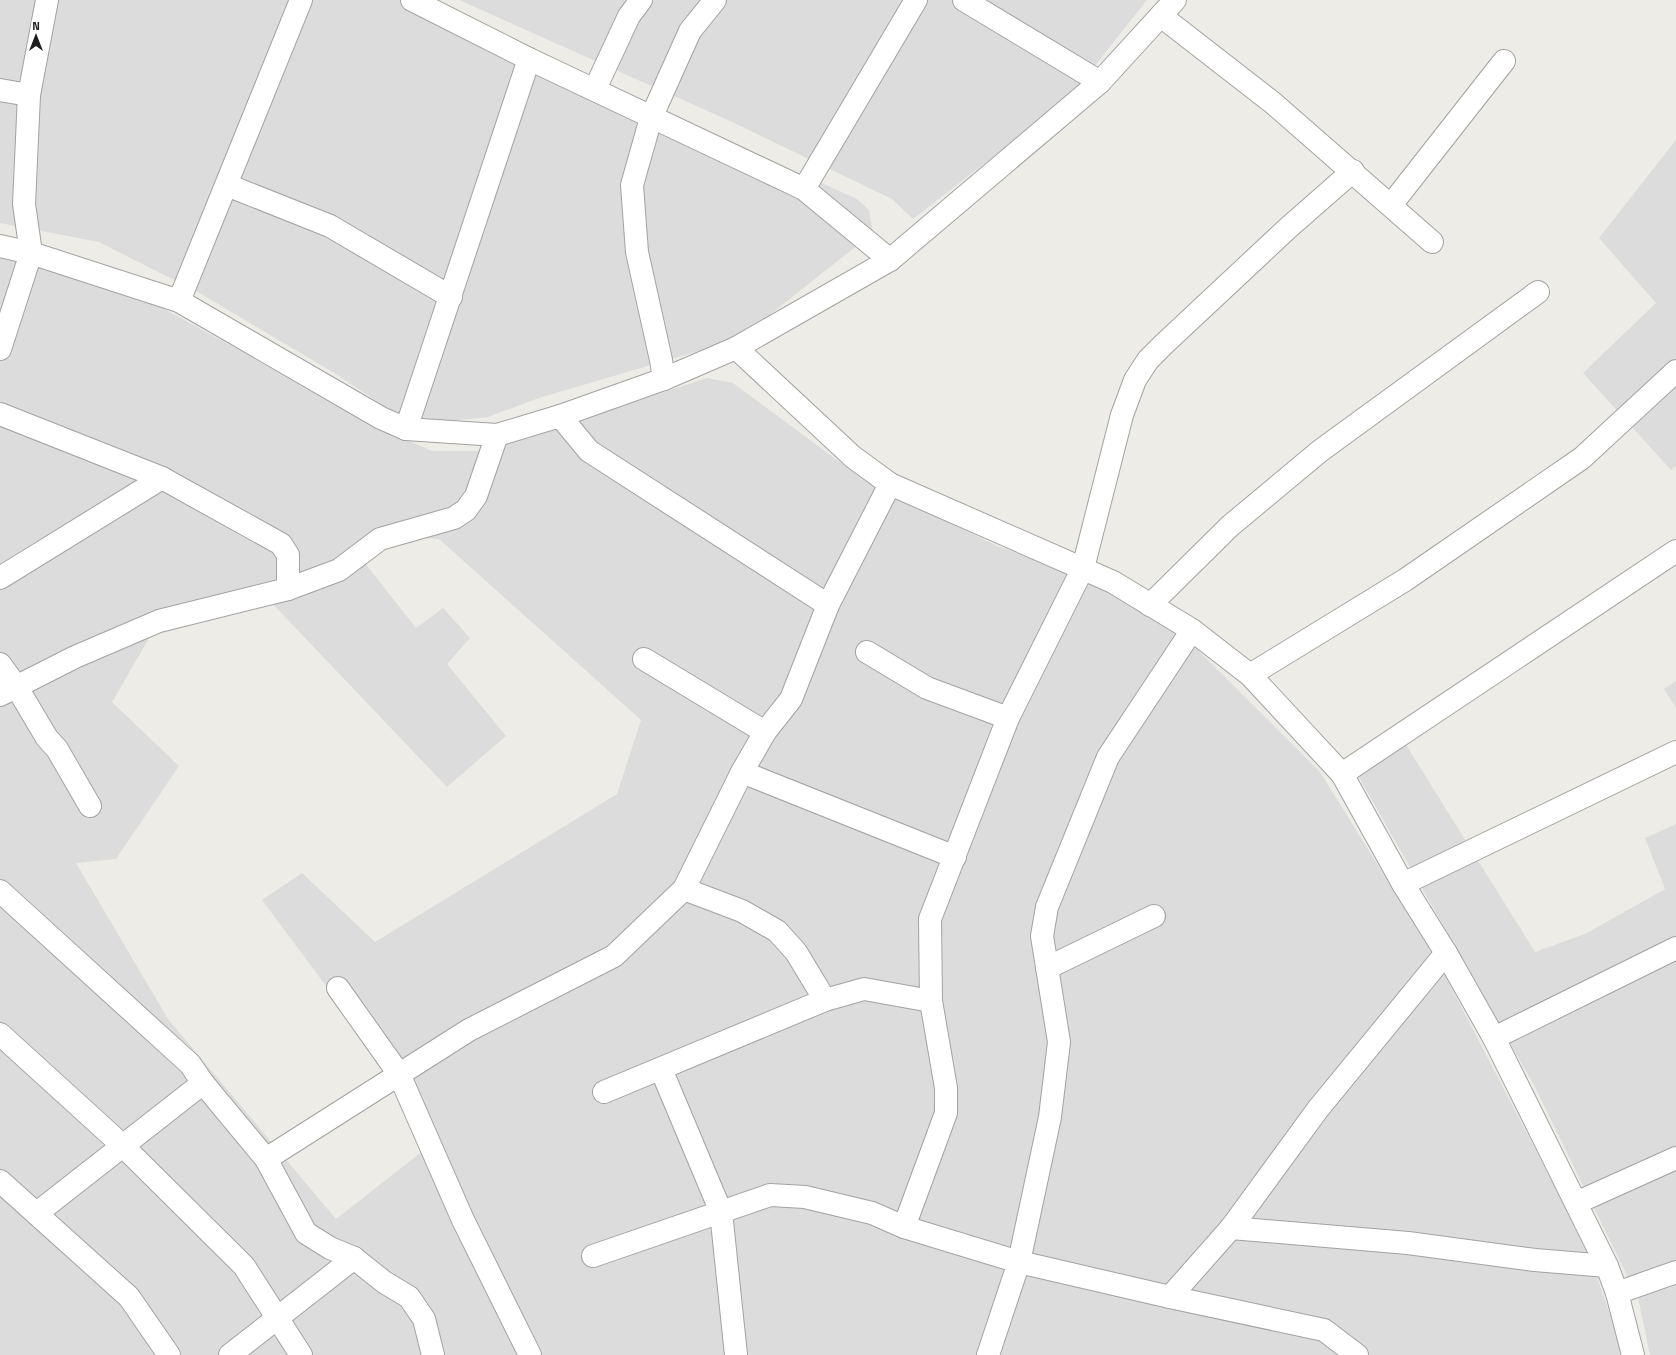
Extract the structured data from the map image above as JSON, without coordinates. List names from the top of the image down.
{
  "north": "top"
}
